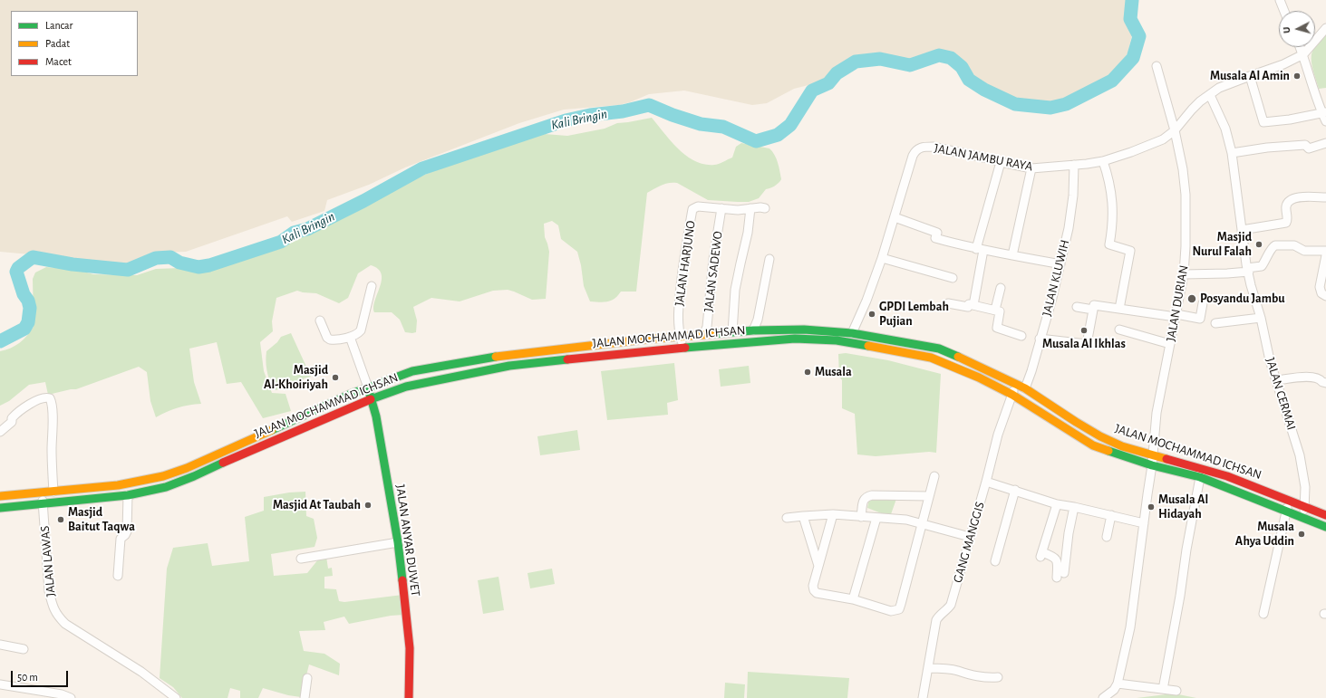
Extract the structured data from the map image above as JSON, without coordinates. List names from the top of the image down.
{
  "streets": {
    "main road": ["JALAN MOCHAMMAD ICHSAN", "JALAN ANYAR DUWET"],
    "street": [
      "JALAN JAMBU RAYA",
      "JALAN HARJUNO",
      "JALAN SADEWO",
      "JALAN KLUWIH",
      "JALAN DURIAN",
      "JALAN CERMAI",
      "GANG MANGGIS",
      "JALAN LAWAS"
    ]
  },
  "crossings": [
    ["JALAN JAMBU RAYA", "JALAN KLUWIH"],
    ["JALAN JAMBU RAYA", "JALAN DURIAN"],
    ["JALAN JAMBU RAYA", "JALAN MOCHAMMAD ICHSAN"],
    ["JALAN JAMBU RAYA", "JALAN CERMAI"],
    ["JALAN HARJUNO", "JALAN SADEWO"],
    ["JALAN HARJUNO", "JALAN MOCHAMMAD ICHSAN"],
    ["JALAN SADEWO", "JALAN MOCHAMMAD ICHSAN"],
    ["JALAN KLUWIH", "JALAN MOCHAMMAD ICHSAN"],
    ["JALAN DURIAN", "JALAN MOCHAMMAD ICHSAN"],
    ["JALAN MOCHAMMAD ICHSAN", "JALAN CERMAI"],
    ["JALAN MOCHAMMAD ICHSAN", "JALAN ANYAR DUWET"],
    ["JALAN MOCHAMMAD ICHSAN", "GANG MANGGIS"],
    ["JALAN MOCHAMMAD ICHSAN", "JALAN LAWAS"]
  ],
  "water": ["Kali Bringin"],
  "places": [
    "Musala Al Amin",
    "Masjid Nurul Falah",
    "Posyandu Jambu",
    "GPDI Lembah Pujian",
    "Musala Al Ikhlas",
    "Musala",
    "Masjid Al-Khoiriyah",
    "Masjid At Taubah",
    "Musala Al Hidayah",
    "Masjid Baitut Taqwa",
    "Musala Ahya Uddin"
  ],
  "legend": ["Lancar", "Padat", "Macet"],
  "scale_bar": "50 m",
  "north": "left"
}
